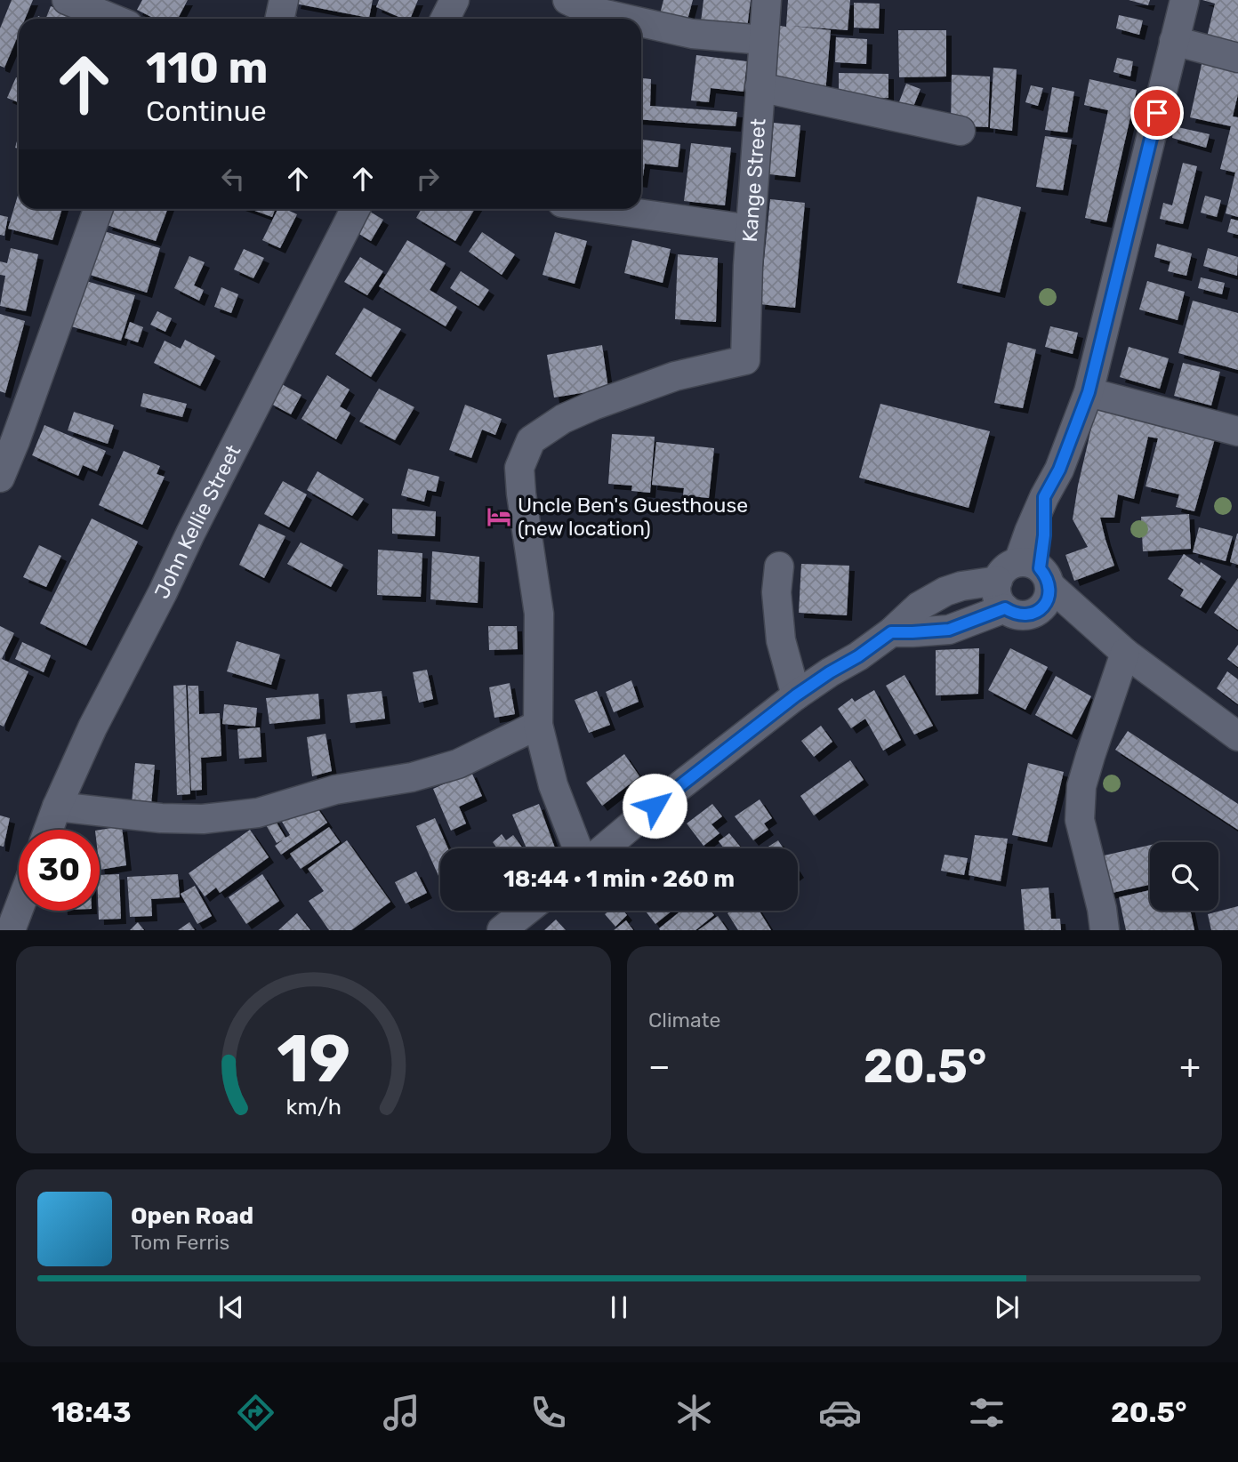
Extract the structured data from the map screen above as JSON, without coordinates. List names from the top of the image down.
{
  "streets": {
    "street": ["Kange Street", "John Kellie Street"]
  },
  "places": {
    "hotel": ["Uncle Ben's Guesthouse (new location)"]
  },
  "page": {
    "turn": ["110 m", "Continue"],
    "limit": "30",
    "trip": "18:44 · 1 min · 260 m",
    "tile": "Climate",
    "heat": ["−", "20.5°", "+"],
    "song": ["Open Road", "Tom Ferris"],
    "tabs": ["18:43", "20.5°"],
    "gauge": ["19", "km/h"]
  }
}
